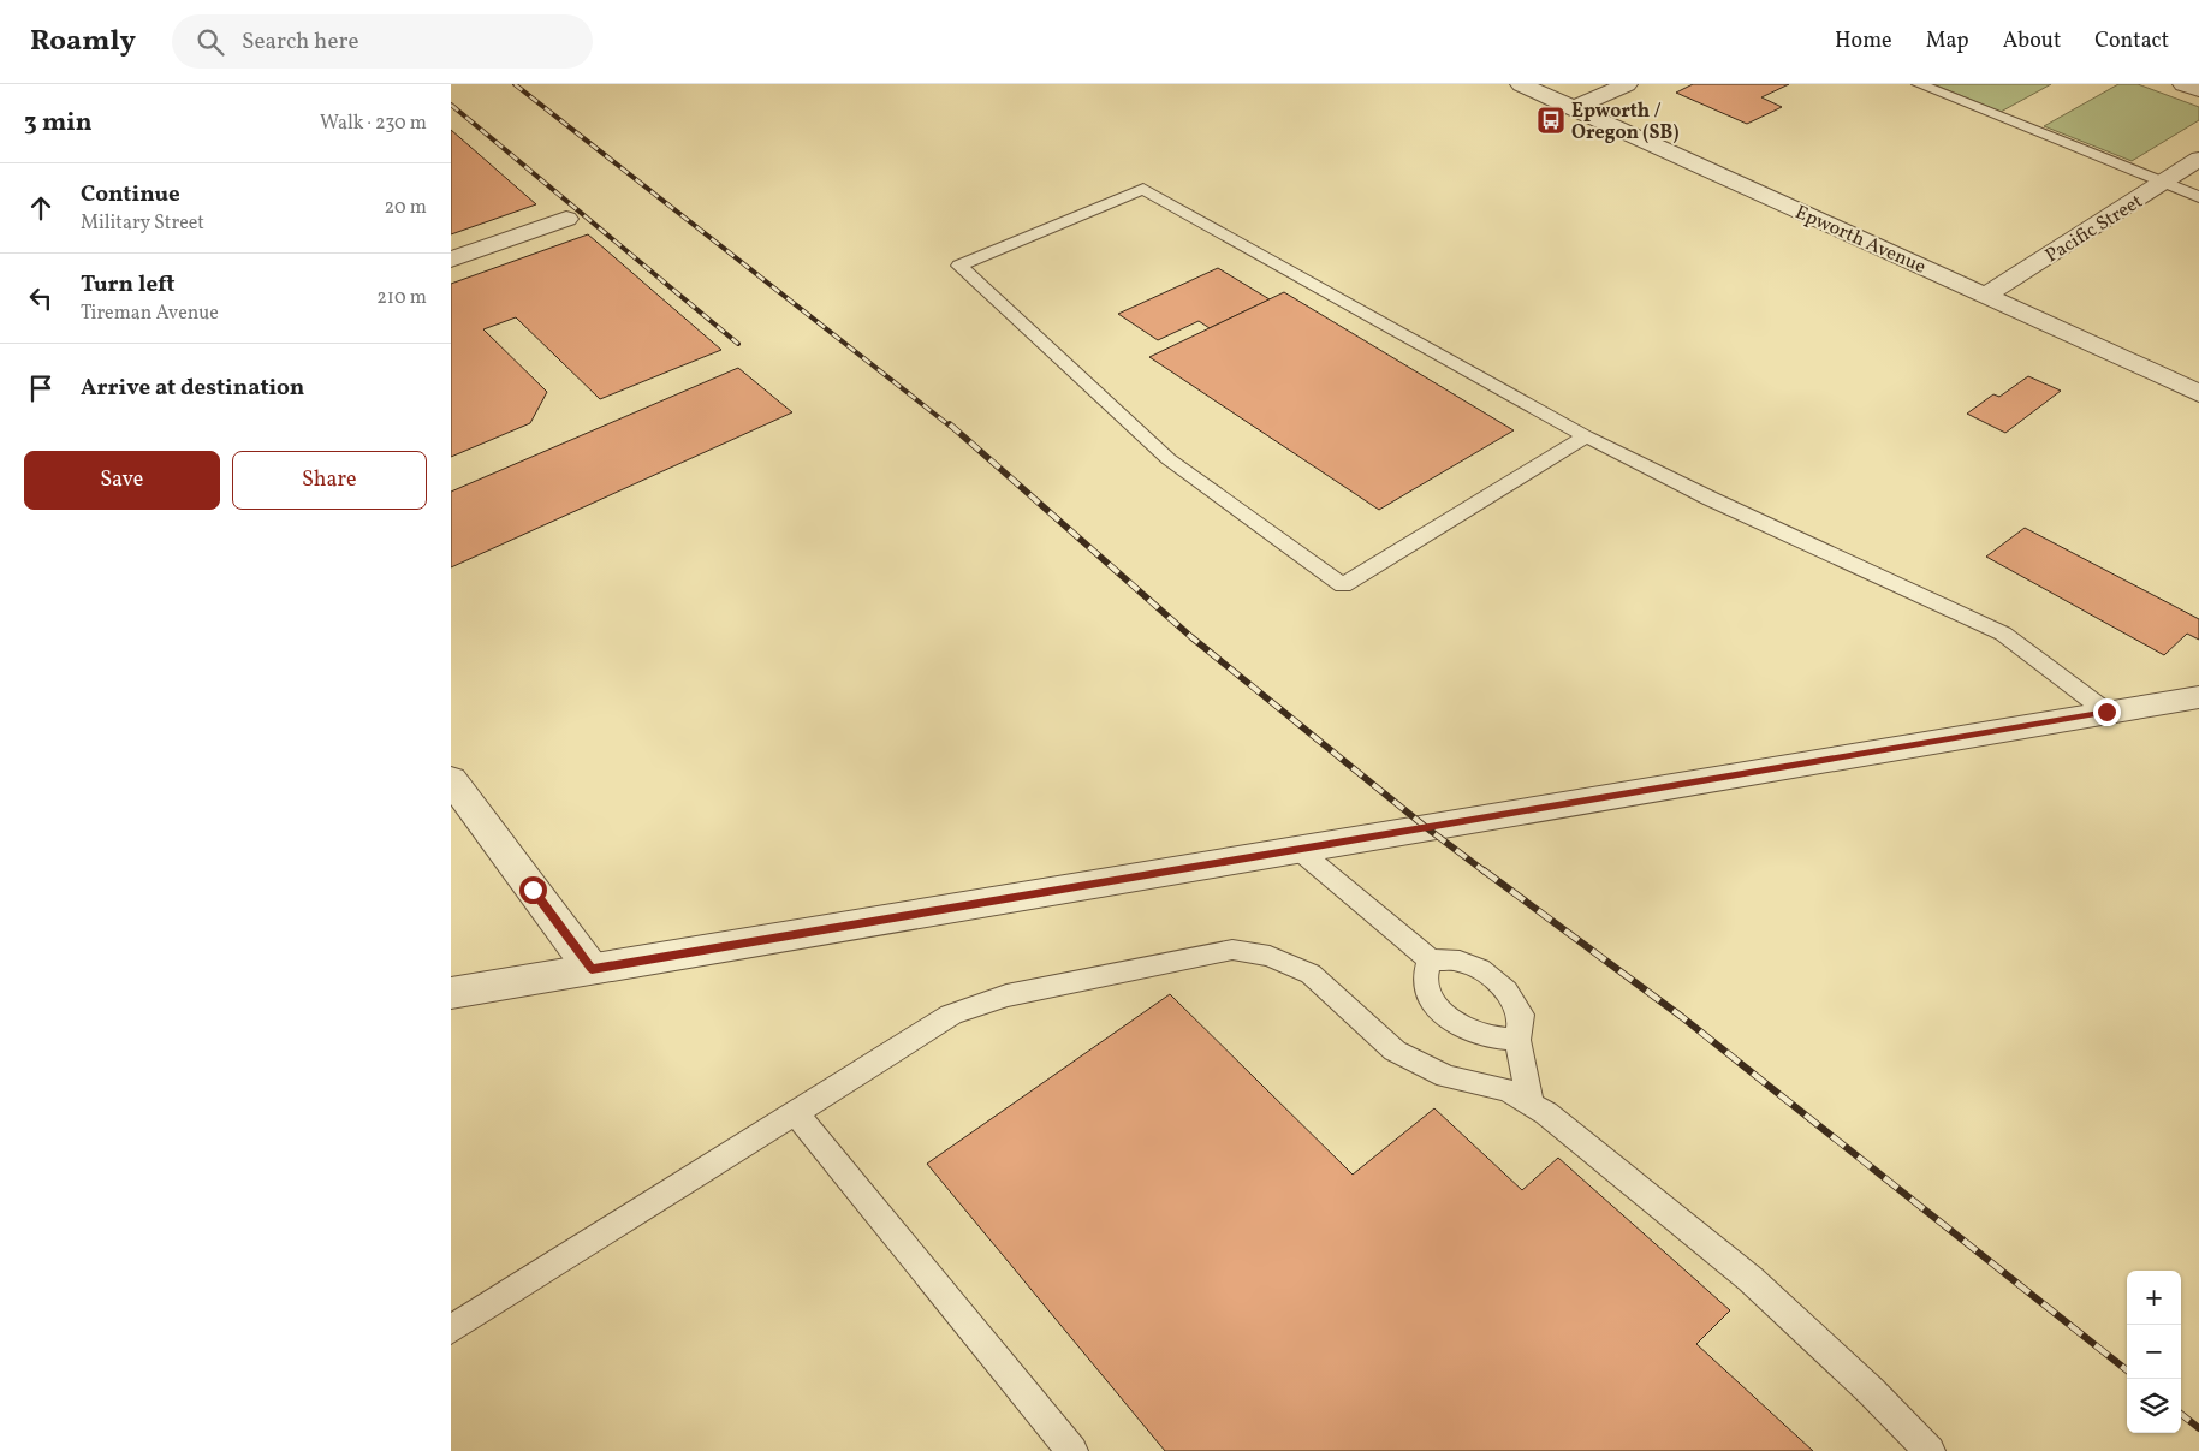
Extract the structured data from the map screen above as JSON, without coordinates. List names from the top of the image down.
{
  "streets": {
    "street": ["Pacific Street", "Epworth Avenue"]
  },
  "crossings": [
    ["Pacific Street", "Epworth Avenue"]
  ],
  "places": {
    "bus stop": ["Epworth / Oregon (SB)"]
  },
  "page": {
    "header": "Roamly",
    "search": "Search here",
    "nav": [
      "Home",
      "Map",
      "About",
      "Contact"
    ],
    "heading": ["3 min", "Walk · 230 m"],
    "list": [
      ["Continue", "Military Street", "20 m"],
      ["Turn left", "Tireman Avenue", "210 m"],
      "Arrive at destination"
    ],
    "buttons": ["Save", "Share"],
    "map_buttons": ["+", "−"]
  }
}
